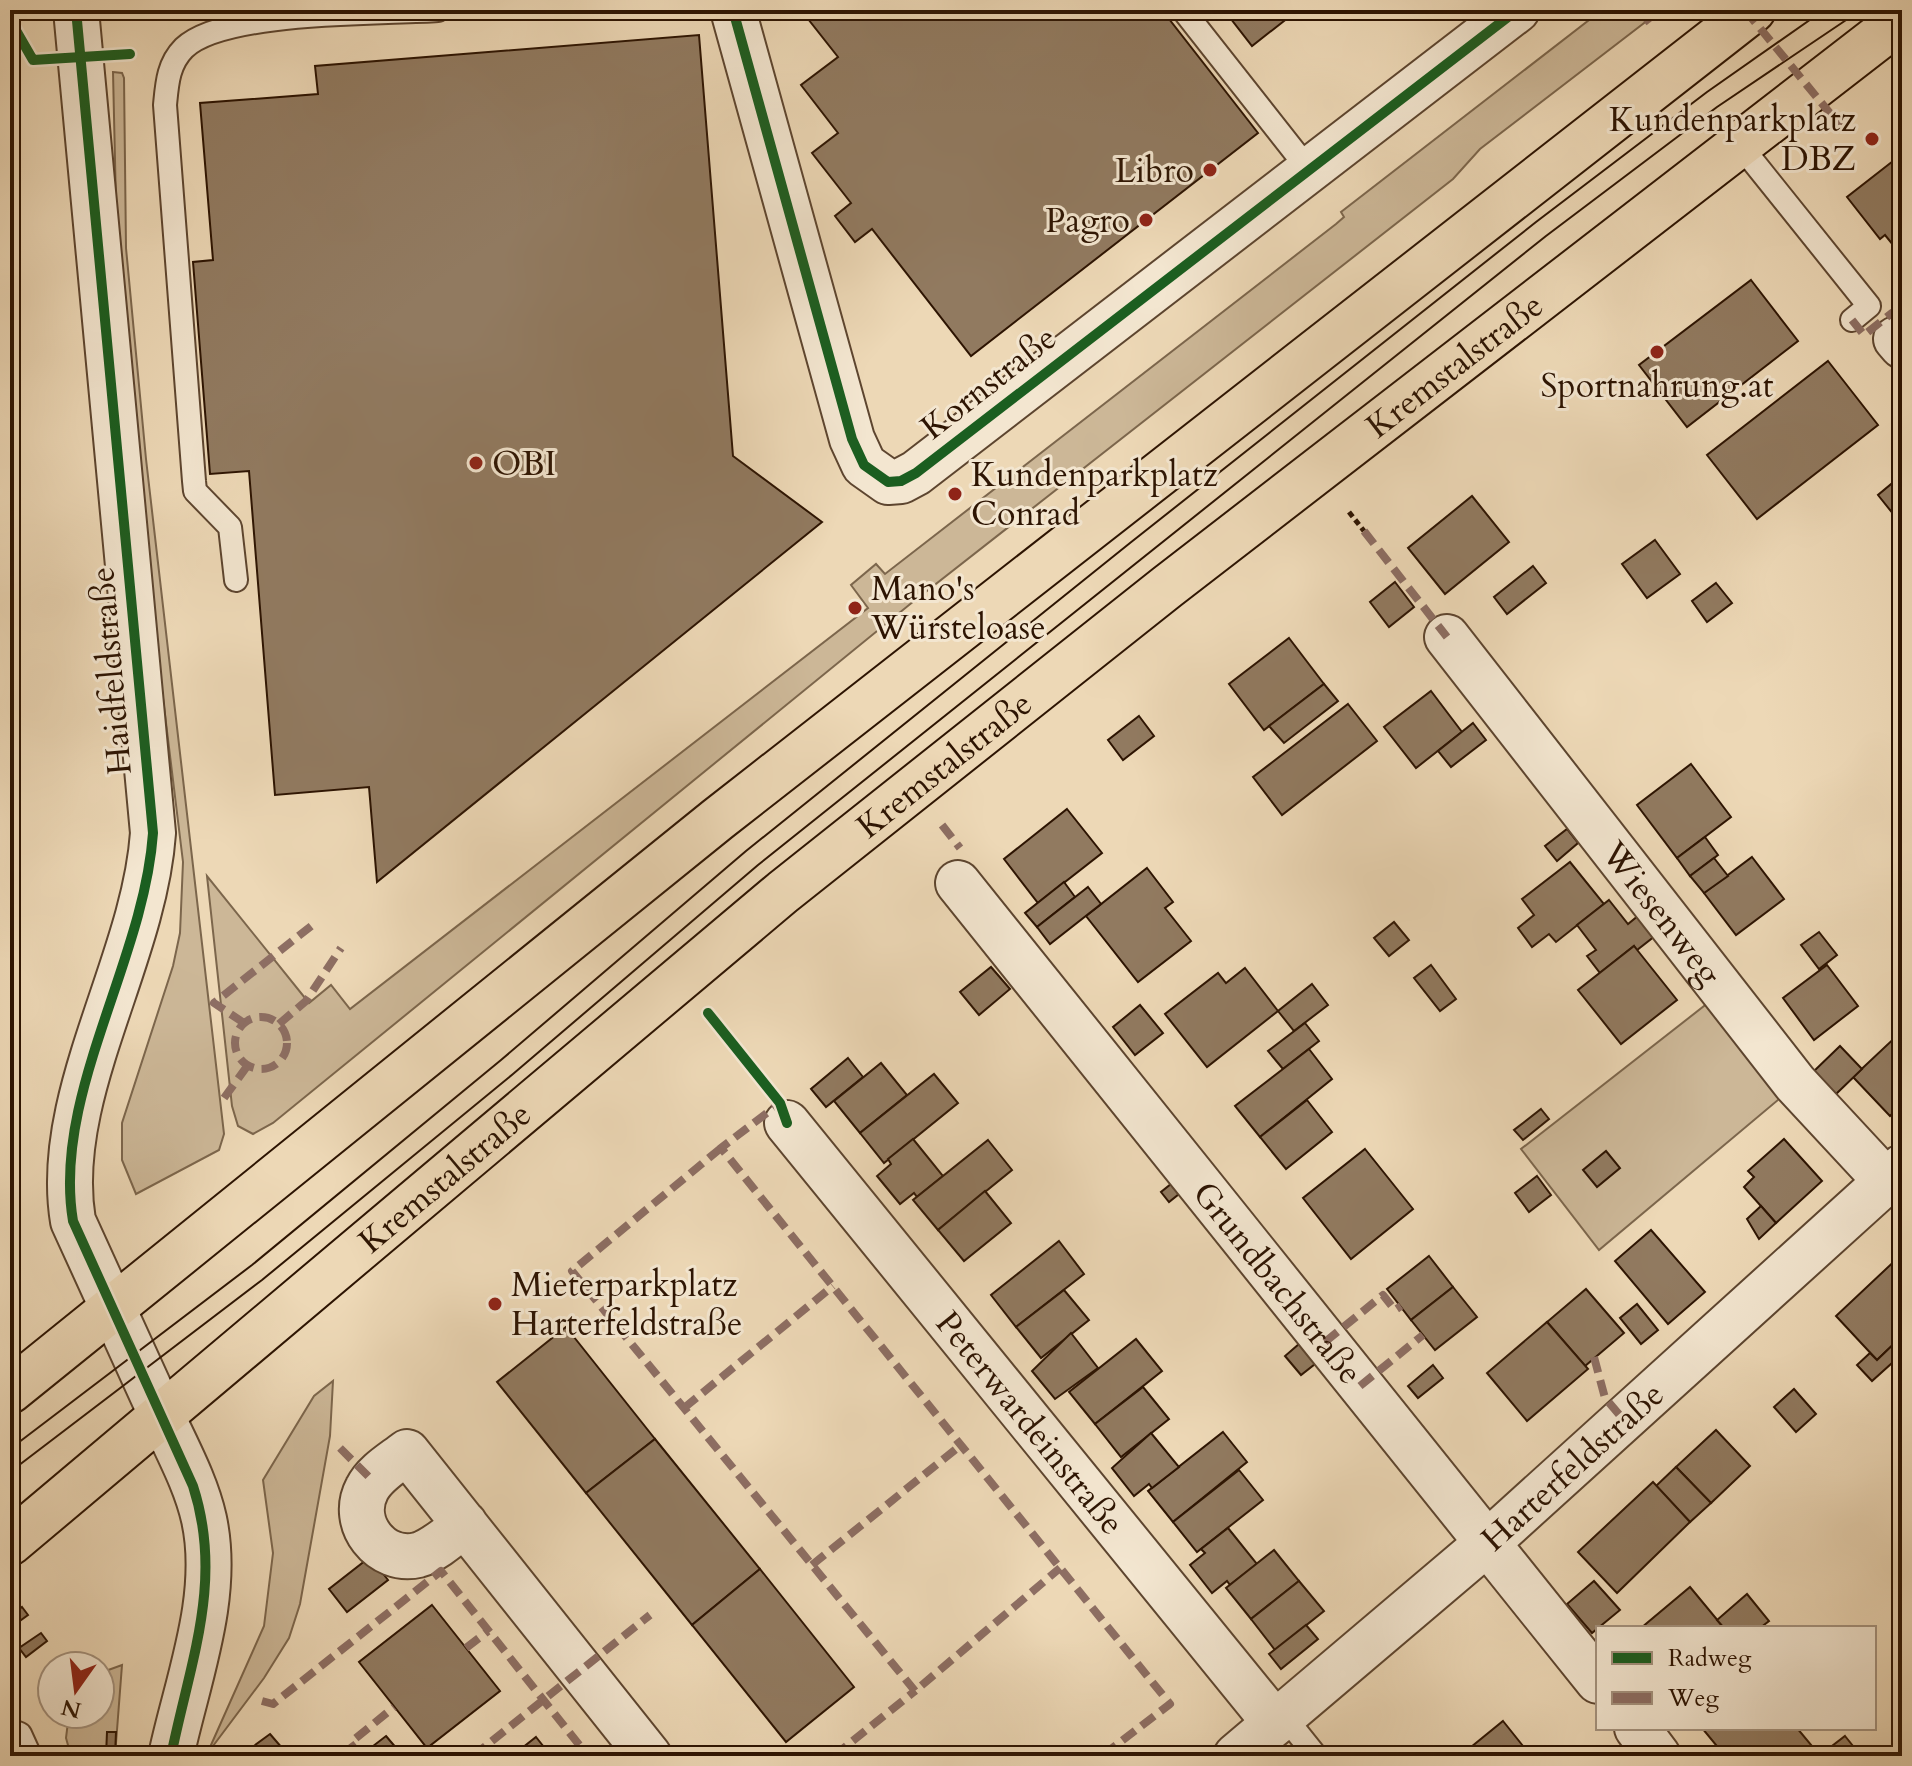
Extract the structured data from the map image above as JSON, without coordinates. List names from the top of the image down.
{
  "streets": {
    "main road": ["Kremstalstraße"],
    "street": [
      "Kornstraße",
      "Haidfeldstraße",
      "Wiesenweg",
      "Grundbachstraße",
      "Peterwardeinstraße",
      "Harterfeldstraße"
    ]
  },
  "crossings": [
    ["Kremstalstraße", "Haidfeldstraße"],
    ["Wiesenweg", "Harterfeldstraße"],
    ["Grundbachstraße", "Harterfeldstraße"],
    ["Peterwardeinstraße", "Harterfeldstraße"]
  ],
  "places": [
    "Kundenparkplatz DBZ",
    "Libro",
    "Pagro",
    "Sportnahrung.at",
    "OBI",
    "Kundenparkplatz Conrad",
    "Mano's Würsteloase",
    "Mieterparkplatz Harterfeldstraße"
  ],
  "legend": ["Radweg", "Weg"],
  "north": "bottom"
}
